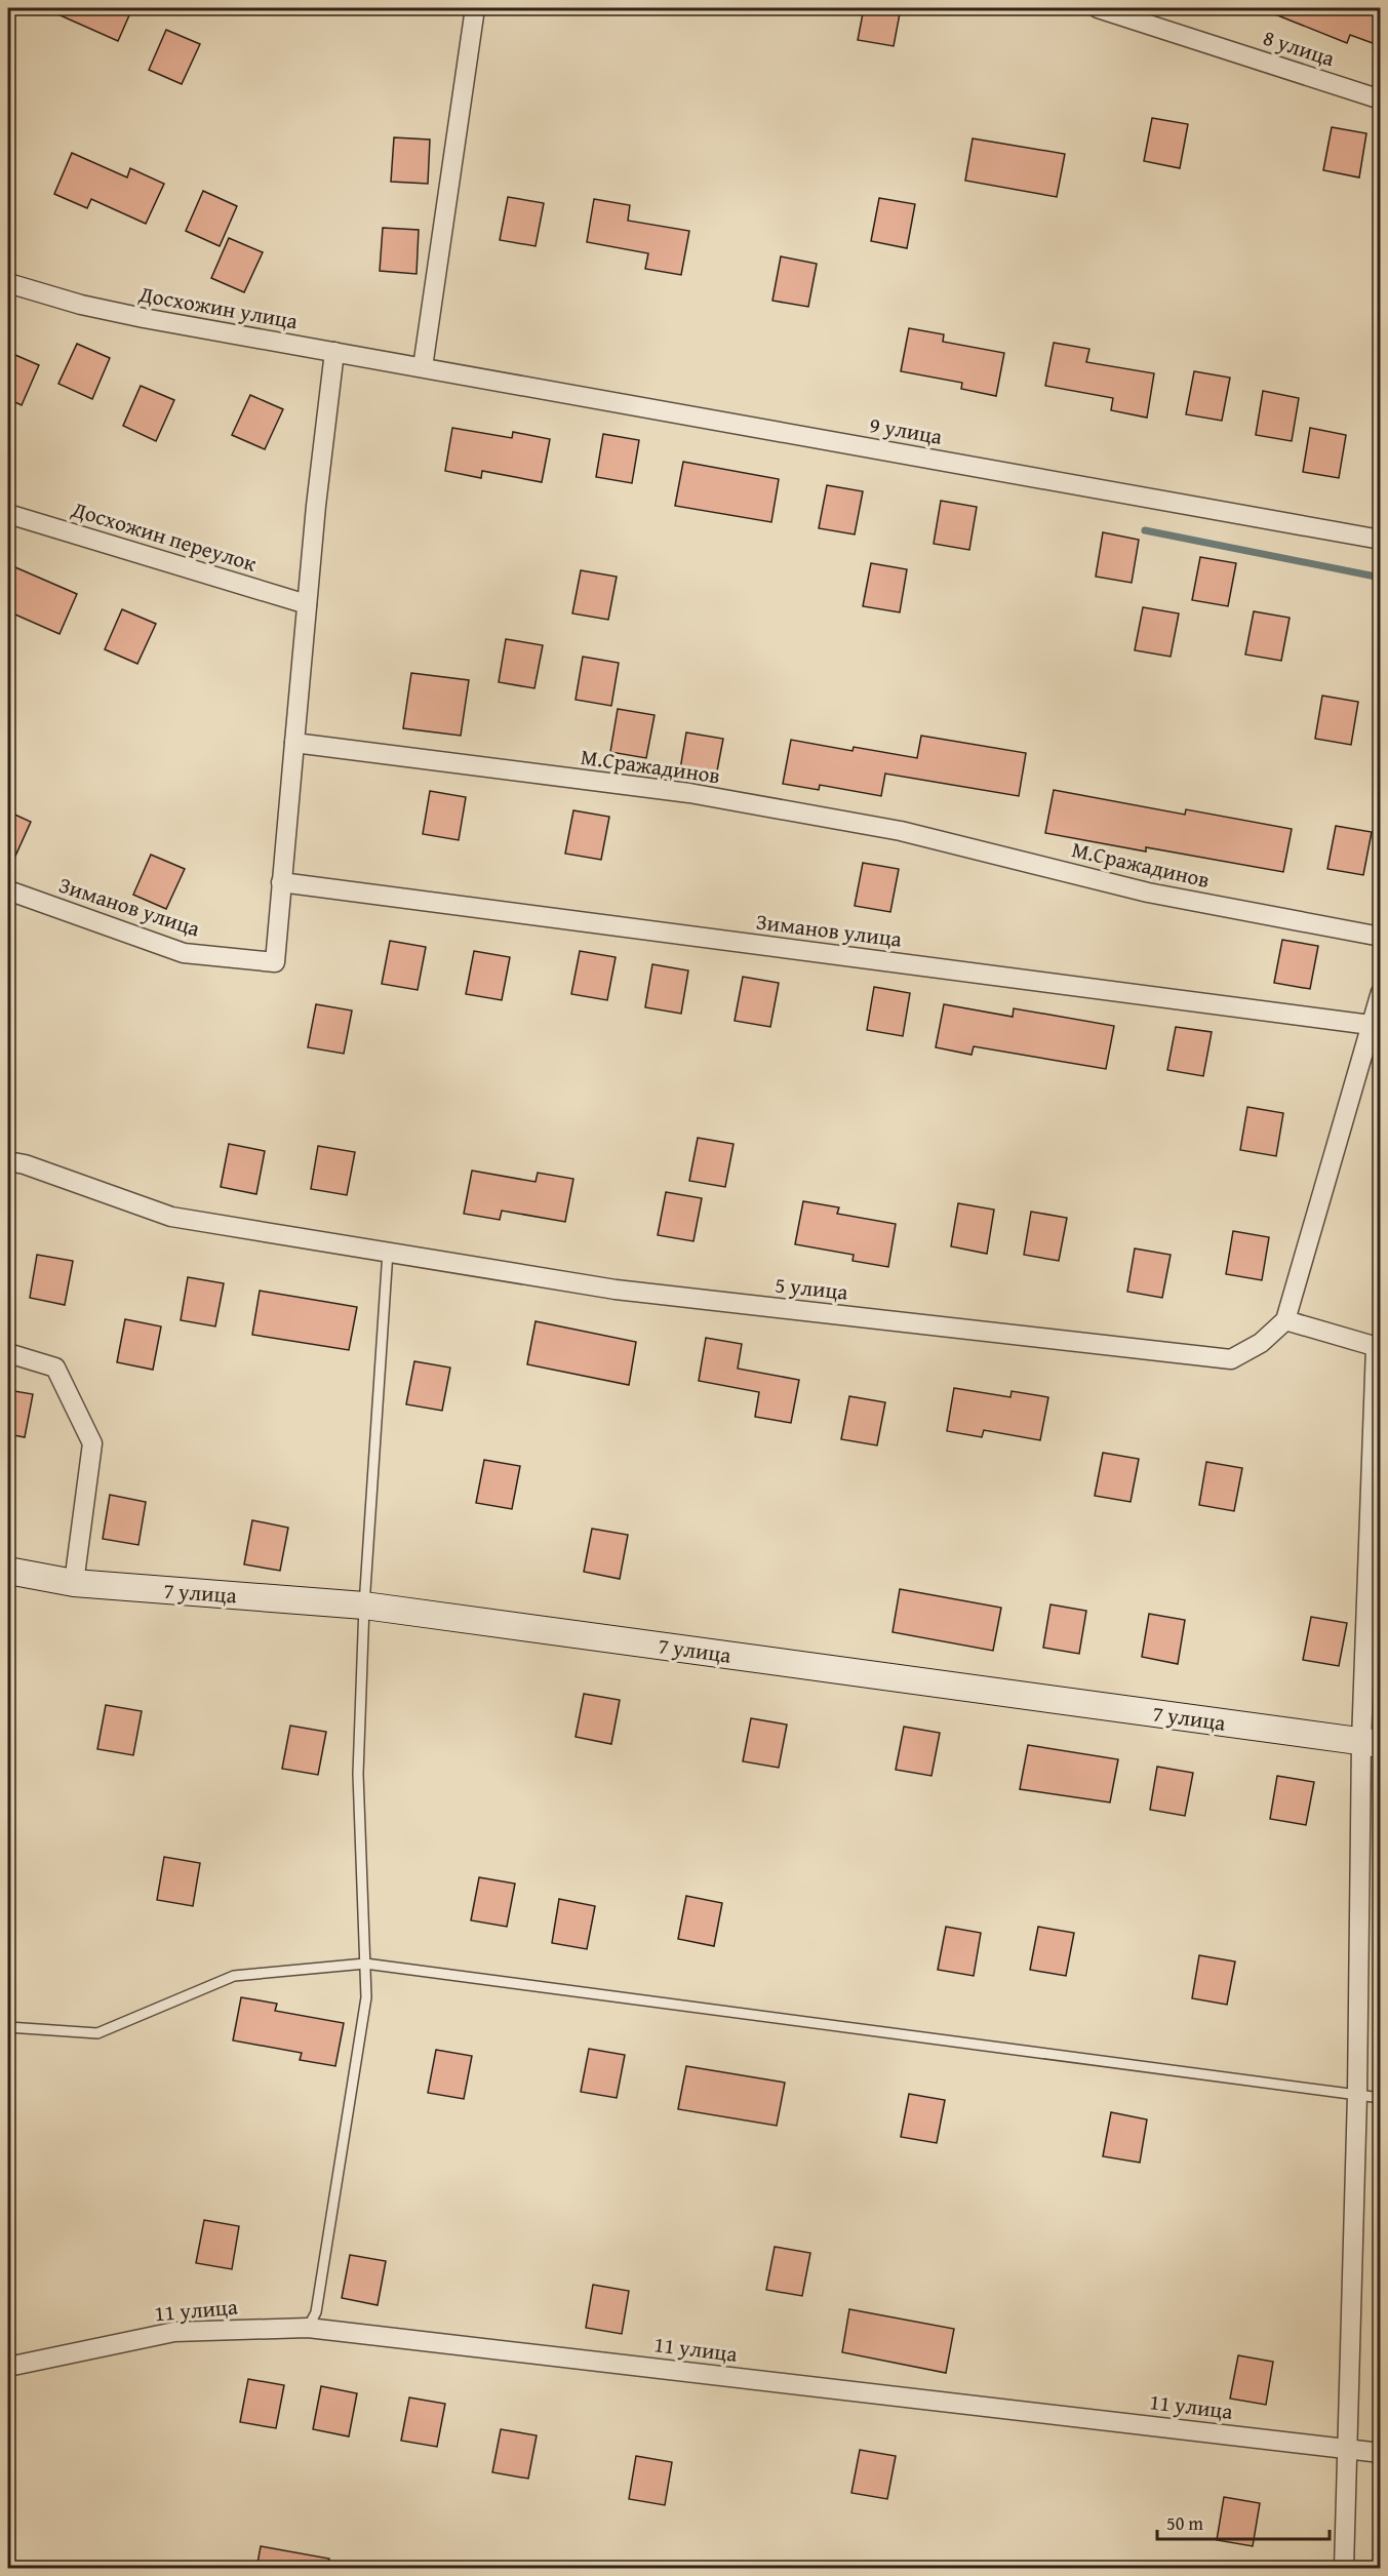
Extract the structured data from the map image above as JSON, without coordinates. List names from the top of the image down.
{
  "streets": {
    "street": [
      "8 улица",
      "Досхожин улица",
      "9 улица",
      "Досхожин переулок",
      "М.Сражадинов",
      "Зиманов улица",
      "5 улица",
      "7 улица",
      "11 улица"
    ]
  },
  "crossings": [
    ["Досхожин улица", "9 улица"]
  ],
  "scale_bar": "50 m"
}
